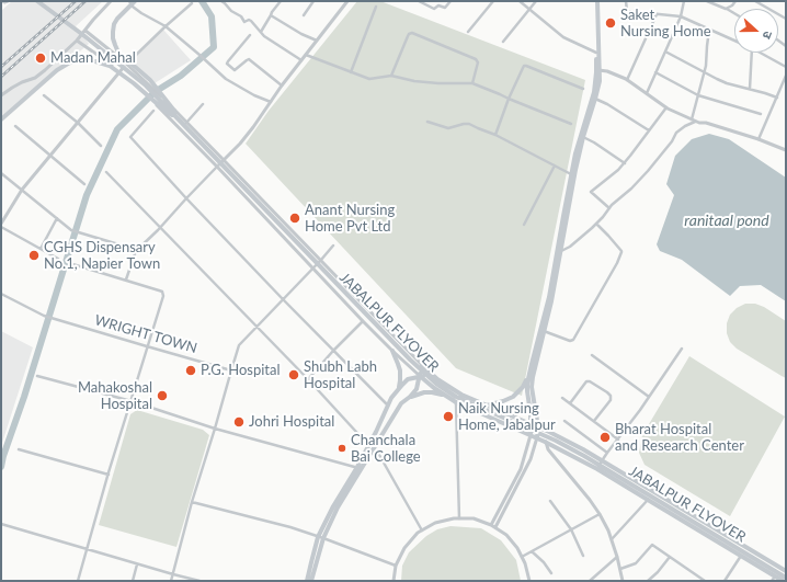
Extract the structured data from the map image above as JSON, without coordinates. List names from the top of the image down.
{
  "streets": {
    "main road": ["JABALPUR FLYOVER"],
    "street": ["WRIGHT TOWN"]
  },
  "water": ["ranitaal pond"],
  "places": [
    "Saket Nursing Home",
    "Madan Mahal",
    "Anant Nursing Home Pvt Ltd",
    "CGHS Dispensary No.1, Napier Town",
    "P.G. Hospital",
    "Shubh Labh Hospital",
    "Mahakoshal Hospital",
    "Naik Nursing Home, Jabalpur",
    "Johri Hospital",
    "Bharat Hospital and Research Center",
    "Chanchala Bai College"
  ],
  "north": "right"
}
